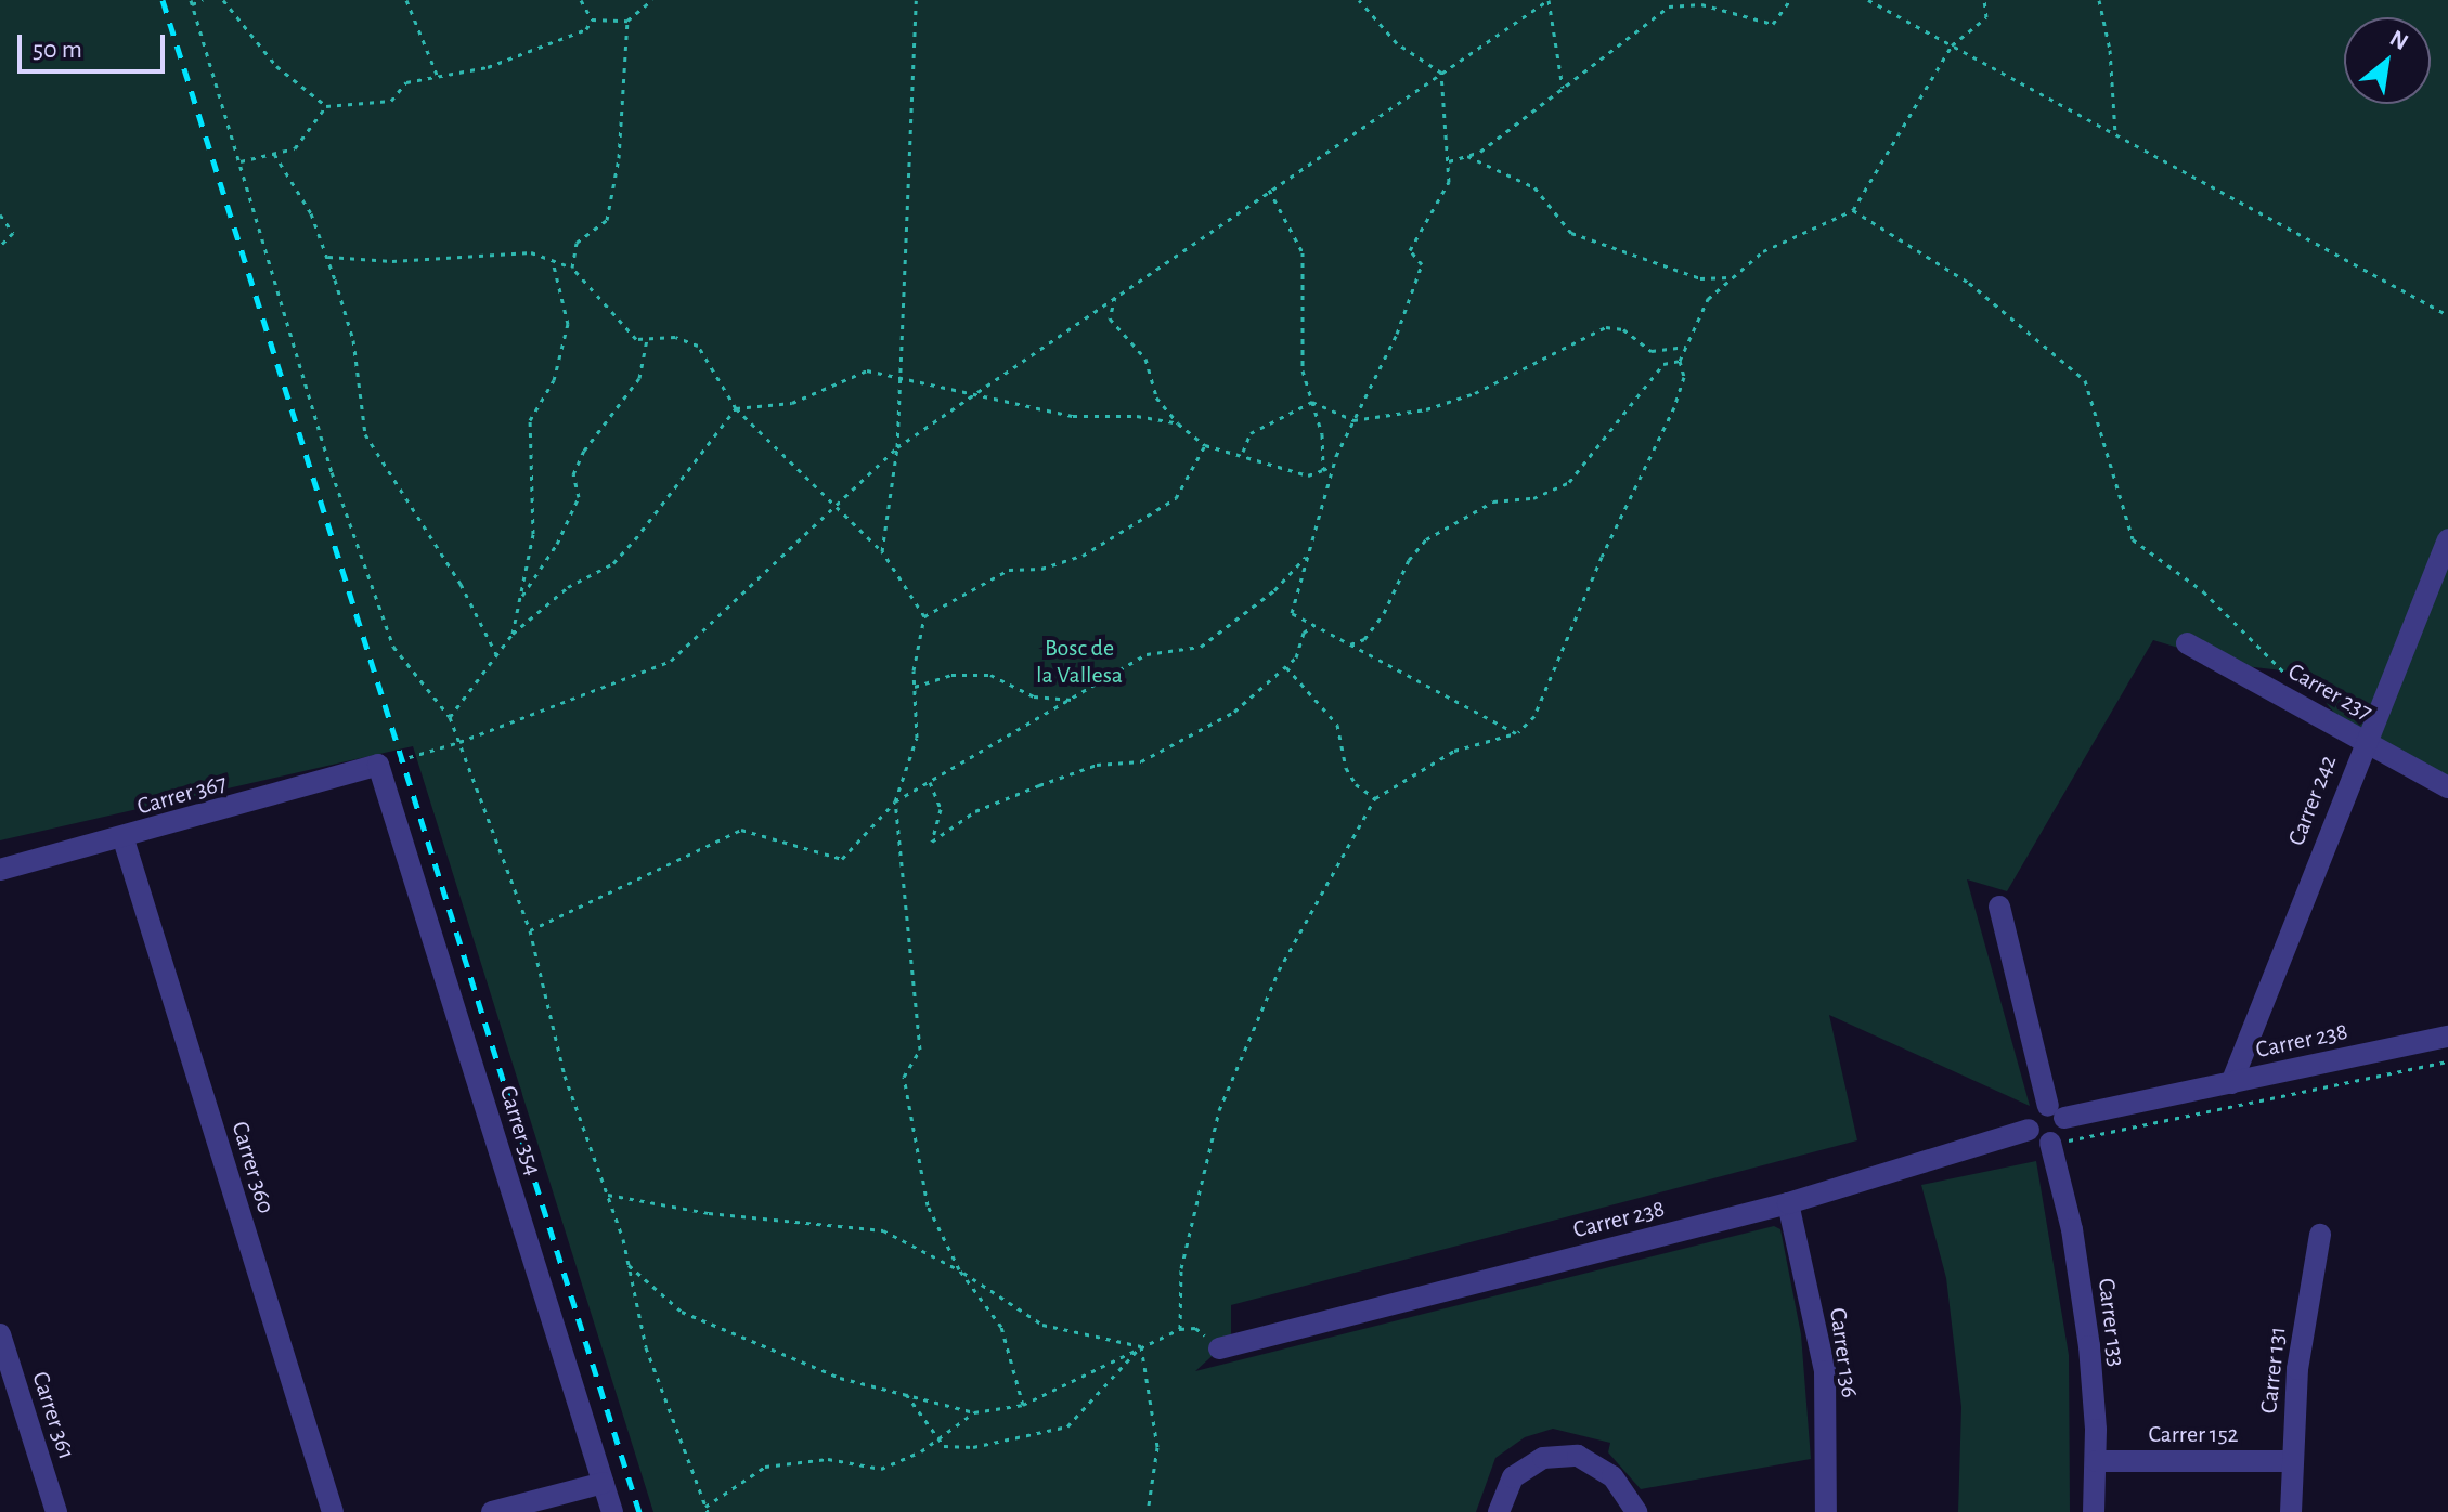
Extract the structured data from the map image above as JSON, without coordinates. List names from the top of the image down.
{
  "streets": {
    "street": [
      "Carrer 237",
      "Carrer 367",
      "Carrer 242",
      "Carrer 238",
      "Carrer 354",
      "Carrer 360",
      "Carrer 133",
      "Carrer 136",
      "Carrer 131",
      "Carrer 361",
      "Carrer 152"
    ]
  },
  "crossings": [
    ["Carrer 237", "Carrer 242"],
    ["Carrer 367", "Carrer 354"],
    ["Carrer 367", "Carrer 360"],
    ["Carrer 242", "Carrer 238"],
    ["Carrer 238", "Carrer 133"],
    ["Carrer 238", "Carrer 136"],
    ["Carrer 133", "Carrer 152"],
    ["Carrer 131", "Carrer 152"]
  ],
  "parks": ["Bosc de la Vallesa"],
  "scale_bar": "50 m",
  "north": "top right"
}
